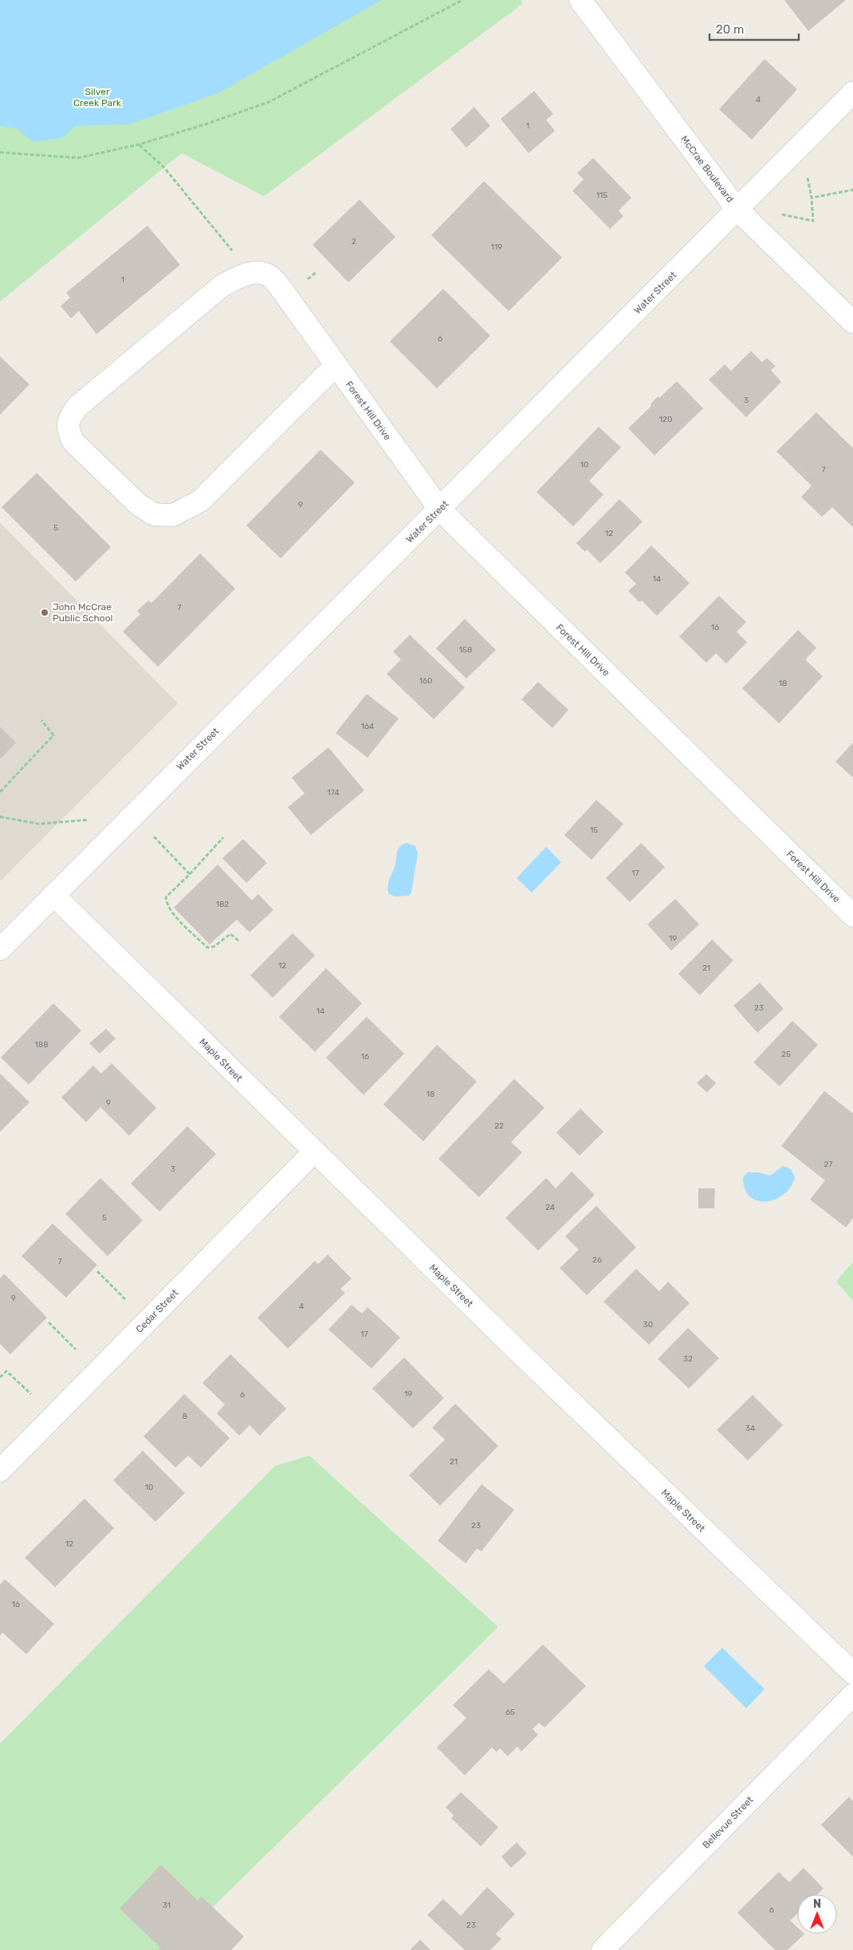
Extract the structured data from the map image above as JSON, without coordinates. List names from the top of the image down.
{
  "streets": {
    "street": [
      "McCrae Boulevard",
      "Water Street",
      "Forest Hill Drive",
      "Maple Street",
      "Cedar Street",
      "Bellevue Street"
    ]
  },
  "crossings": [
    ["McCrae Boulevard", "Water Street"],
    ["Water Street", "Forest Hill Drive"],
    ["Water Street", "Maple Street"],
    ["Maple Street", "Cedar Street"]
  ],
  "parks": ["Silver Creek Park"],
  "places": ["John McCrae Public School"],
  "house_numbers": [
    "4",
    "1",
    "115",
    "2",
    "119",
    "1",
    "6",
    "3",
    "120",
    "10",
    "7",
    "9",
    "5",
    "12",
    "14",
    "7",
    "16",
    "158",
    "160",
    "18",
    "164",
    "174",
    "15",
    "17",
    "182",
    "19",
    "12",
    "21",
    "23",
    "14",
    "188",
    "25",
    "16",
    "18",
    "9",
    "22",
    "27",
    "3",
    "24",
    "5",
    "26",
    "7",
    "9",
    "4",
    "30",
    "17",
    "32",
    "19",
    "6",
    "8",
    "34",
    "21",
    "10",
    "23",
    "12",
    "16",
    "65",
    "31",
    "6",
    "23"
  ],
  "scale_bar": "20 m",
  "north": "top"
}
